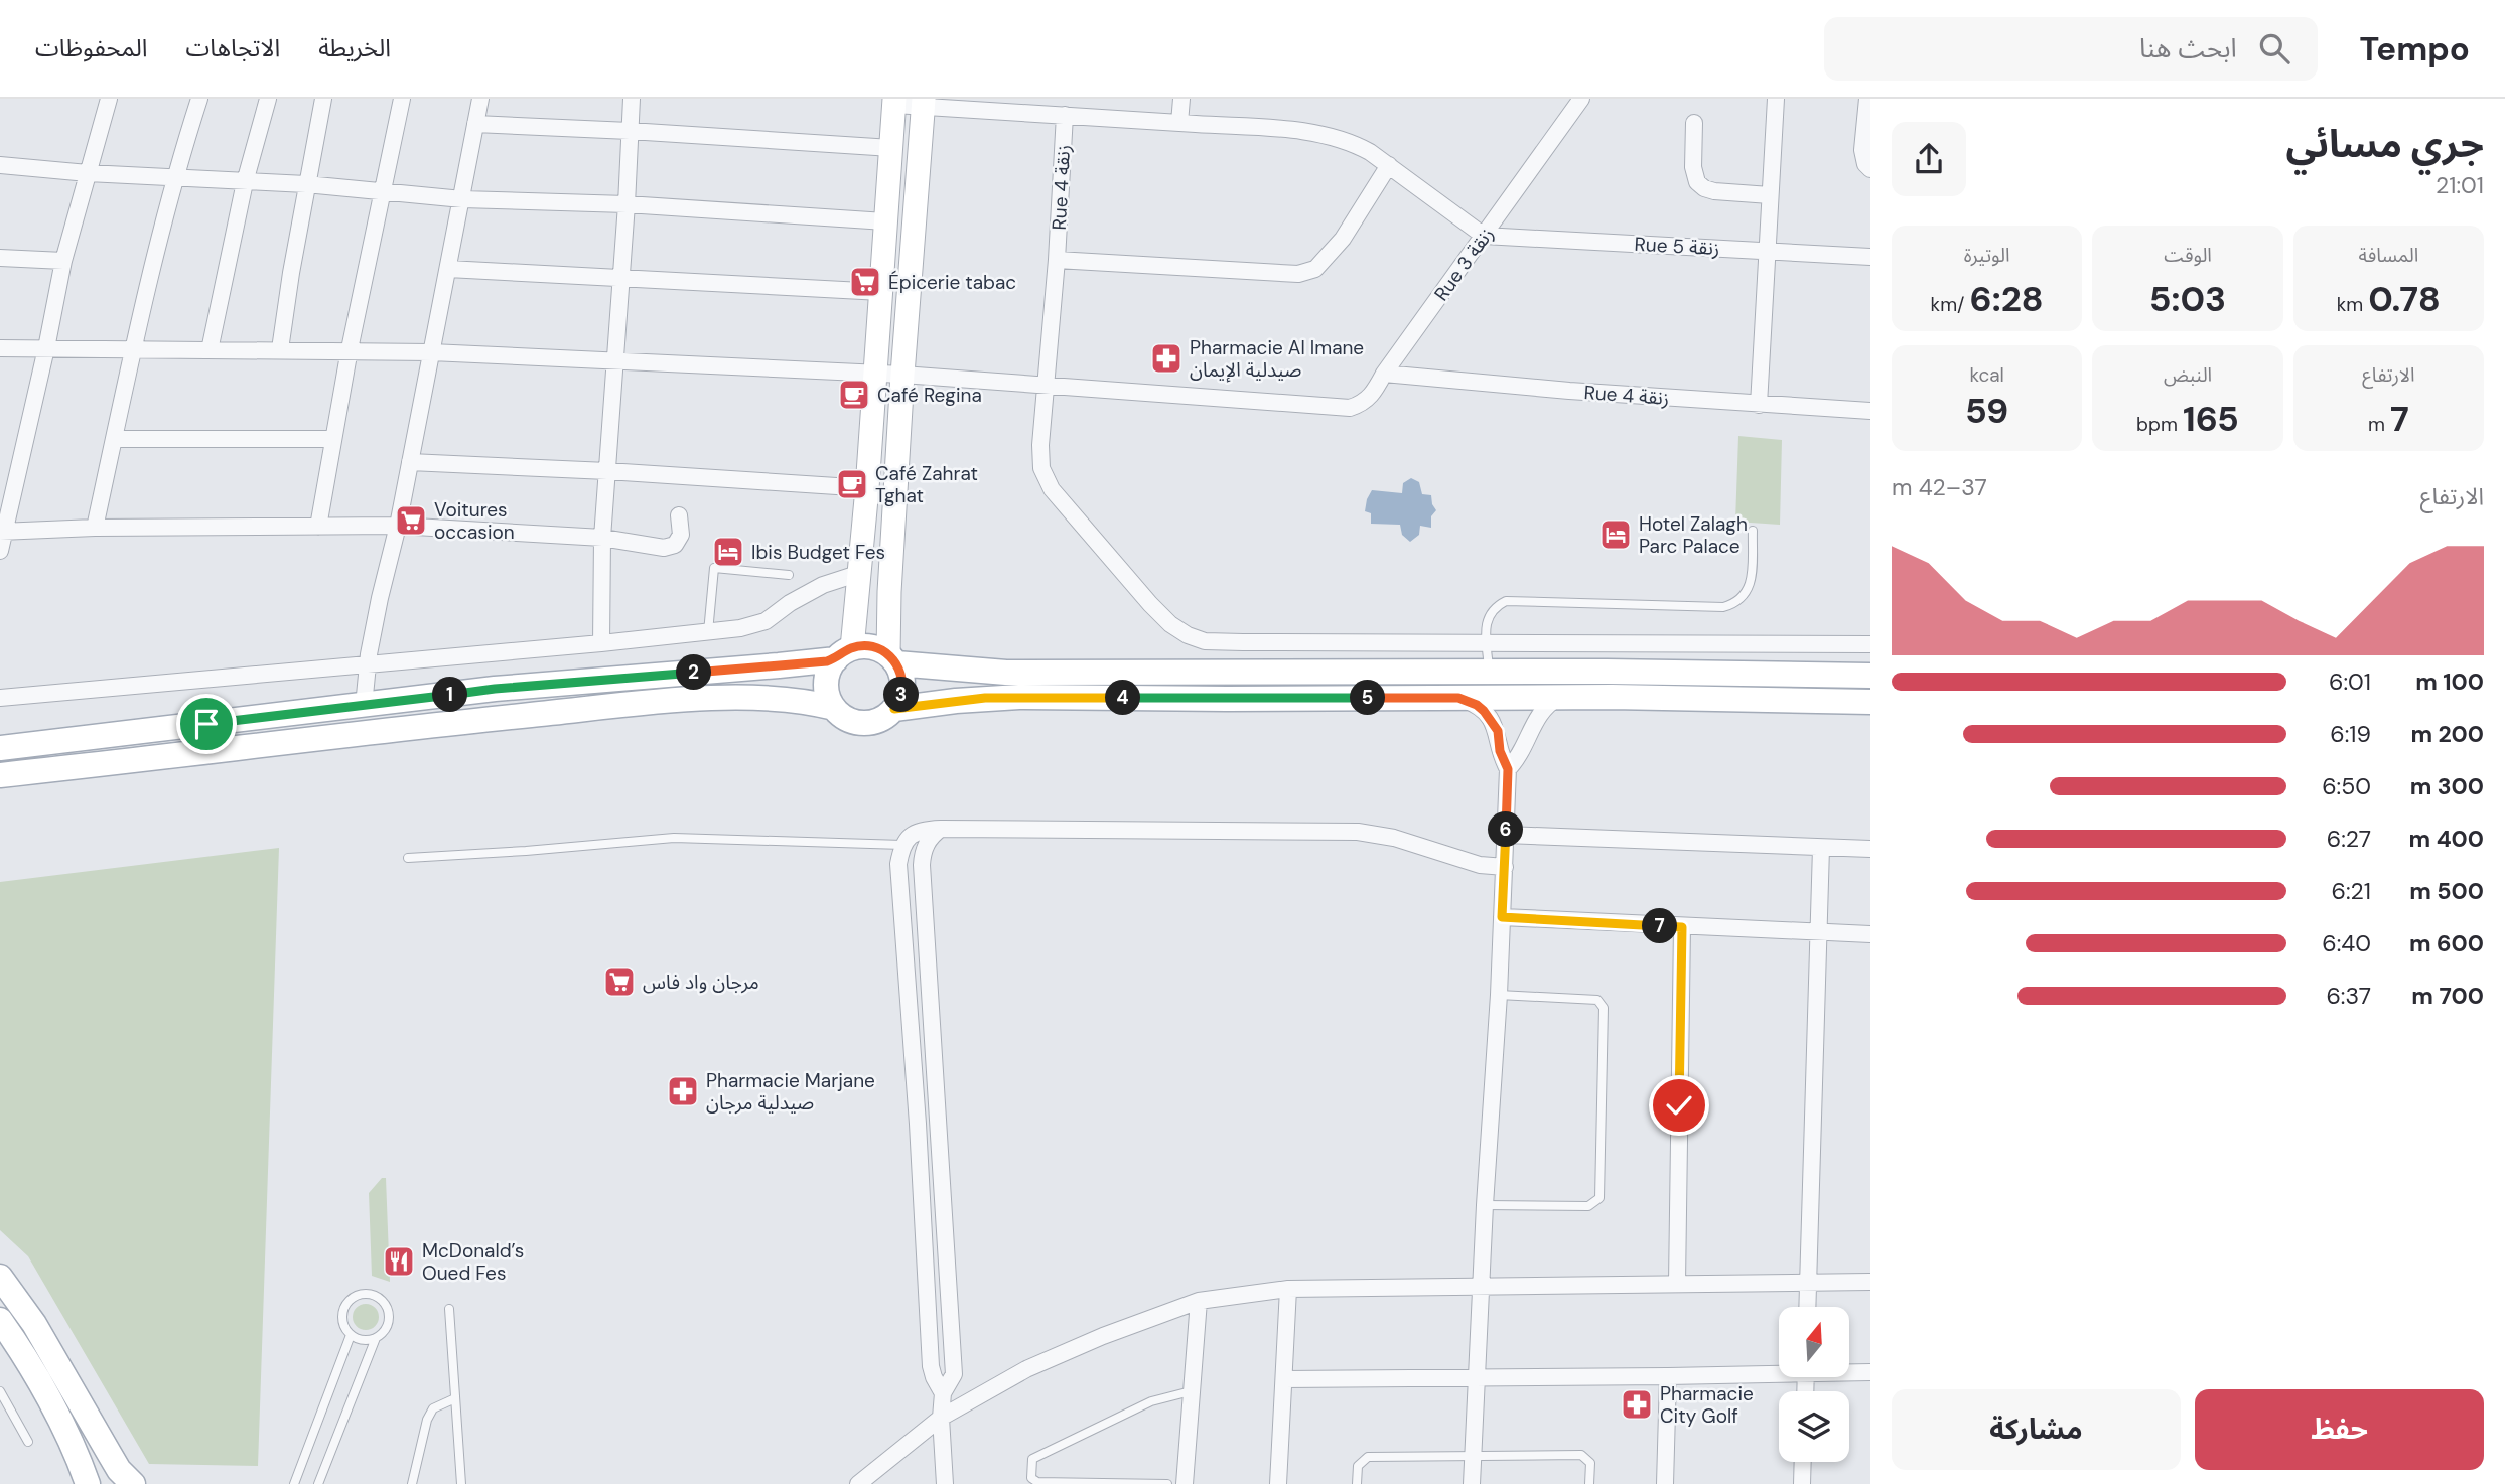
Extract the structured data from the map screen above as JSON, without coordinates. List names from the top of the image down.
{
  "streets": {
    "street": ["Rue 4 زنقة", "Rue 5 زنقة", "Rue 3 زنقة"]
  },
  "crossings": [
    ["Rue 4 زنقة", "Rue 3 زنقة"],
    ["Rue 5 زنقة", "Rue 3 زنقة"]
  ],
  "places": {
    "supermarket": ["Épicerie tabac", "Voitures occasion", "مرجان واد فاس"],
    "pharmacy": ["Pharmacie Al Imane صيدلية الإيمان", "Pharmacie Marjane صيدلية مرجان", "Pharmacie City Golf"],
    "cafe": ["Café Regina", "Café Zahrat Tghat"],
    "hotel": ["Hotel Zalagh Parc Palace", "Ibis Budget Fes"],
    "restaurant": ["McDonald’s Oued Fes"]
  },
  "north": "top",
  "page": {
    "header": "Tempo",
    "search": "ابحث هنا",
    "nav": ["الخريطة", "الاتجاهات", "المحفوظات"],
    "heading": ["جري مسائي", "21:01"],
    "stats": [
      ["المسافة", "0.78 km"],
      ["الوقت", "5:03"],
      ["الوتيرة", "6:28 /km"],
      ["الارتفاع", "7 m"],
      ["النبض", "165 bpm"],
      ["kcal", "59"]
    ],
    "chart": ["الارتفاع", "37–42 m"],
    "pins": [
      "2",
      "1",
      "3",
      "4",
      "5",
      "6",
      "7"
    ],
    "list": [
      {
        "name": "100 m",
        "note": "6:01"
      },
      {
        "name": "200 m",
        "note": "6:19"
      },
      {
        "name": "300 m",
        "note": "6:50"
      },
      {
        "name": "400 m",
        "note": "6:27"
      },
      {
        "name": "500 m",
        "note": "6:21"
      },
      {
        "name": "600 m",
        "note": "6:40"
      },
      {
        "name": "700 m",
        "note": "6:37"
      }
    ],
    "buttons": ["حفظ", "مشاركة"]
  }
}
